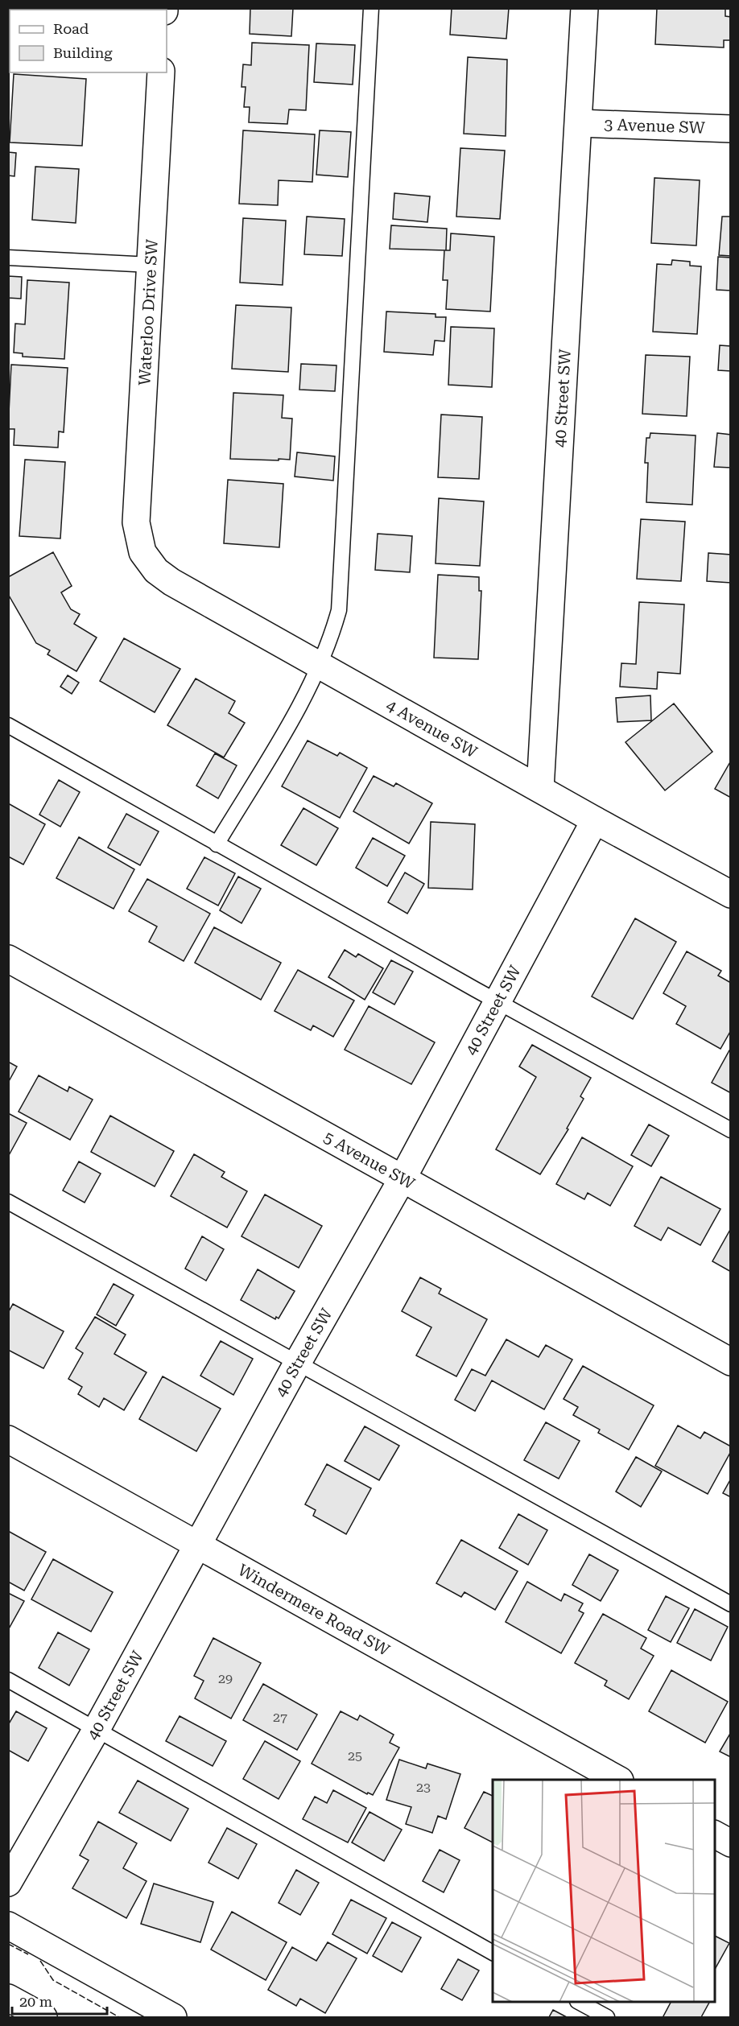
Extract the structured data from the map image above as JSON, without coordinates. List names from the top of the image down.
{
  "streets": {
    "street": [
      "3 Avenue SW",
      "Waterloo Drive SW",
      "40 Street SW",
      "4 Avenue SW",
      "5 Avenue SW",
      "Windermere Road SW"
    ]
  },
  "crossings": [
    ["3 Avenue SW", "40 Street SW"],
    ["Waterloo Drive SW", "4 Avenue SW"],
    ["40 Street SW", "4 Avenue SW"],
    ["40 Street SW", "5 Avenue SW"],
    ["40 Street SW", "Windermere Road SW"]
  ],
  "house_numbers": [
    "29",
    "27",
    "25",
    "23"
  ],
  "legend": ["Road", "Building"],
  "scale_bar": "20 m"
}
